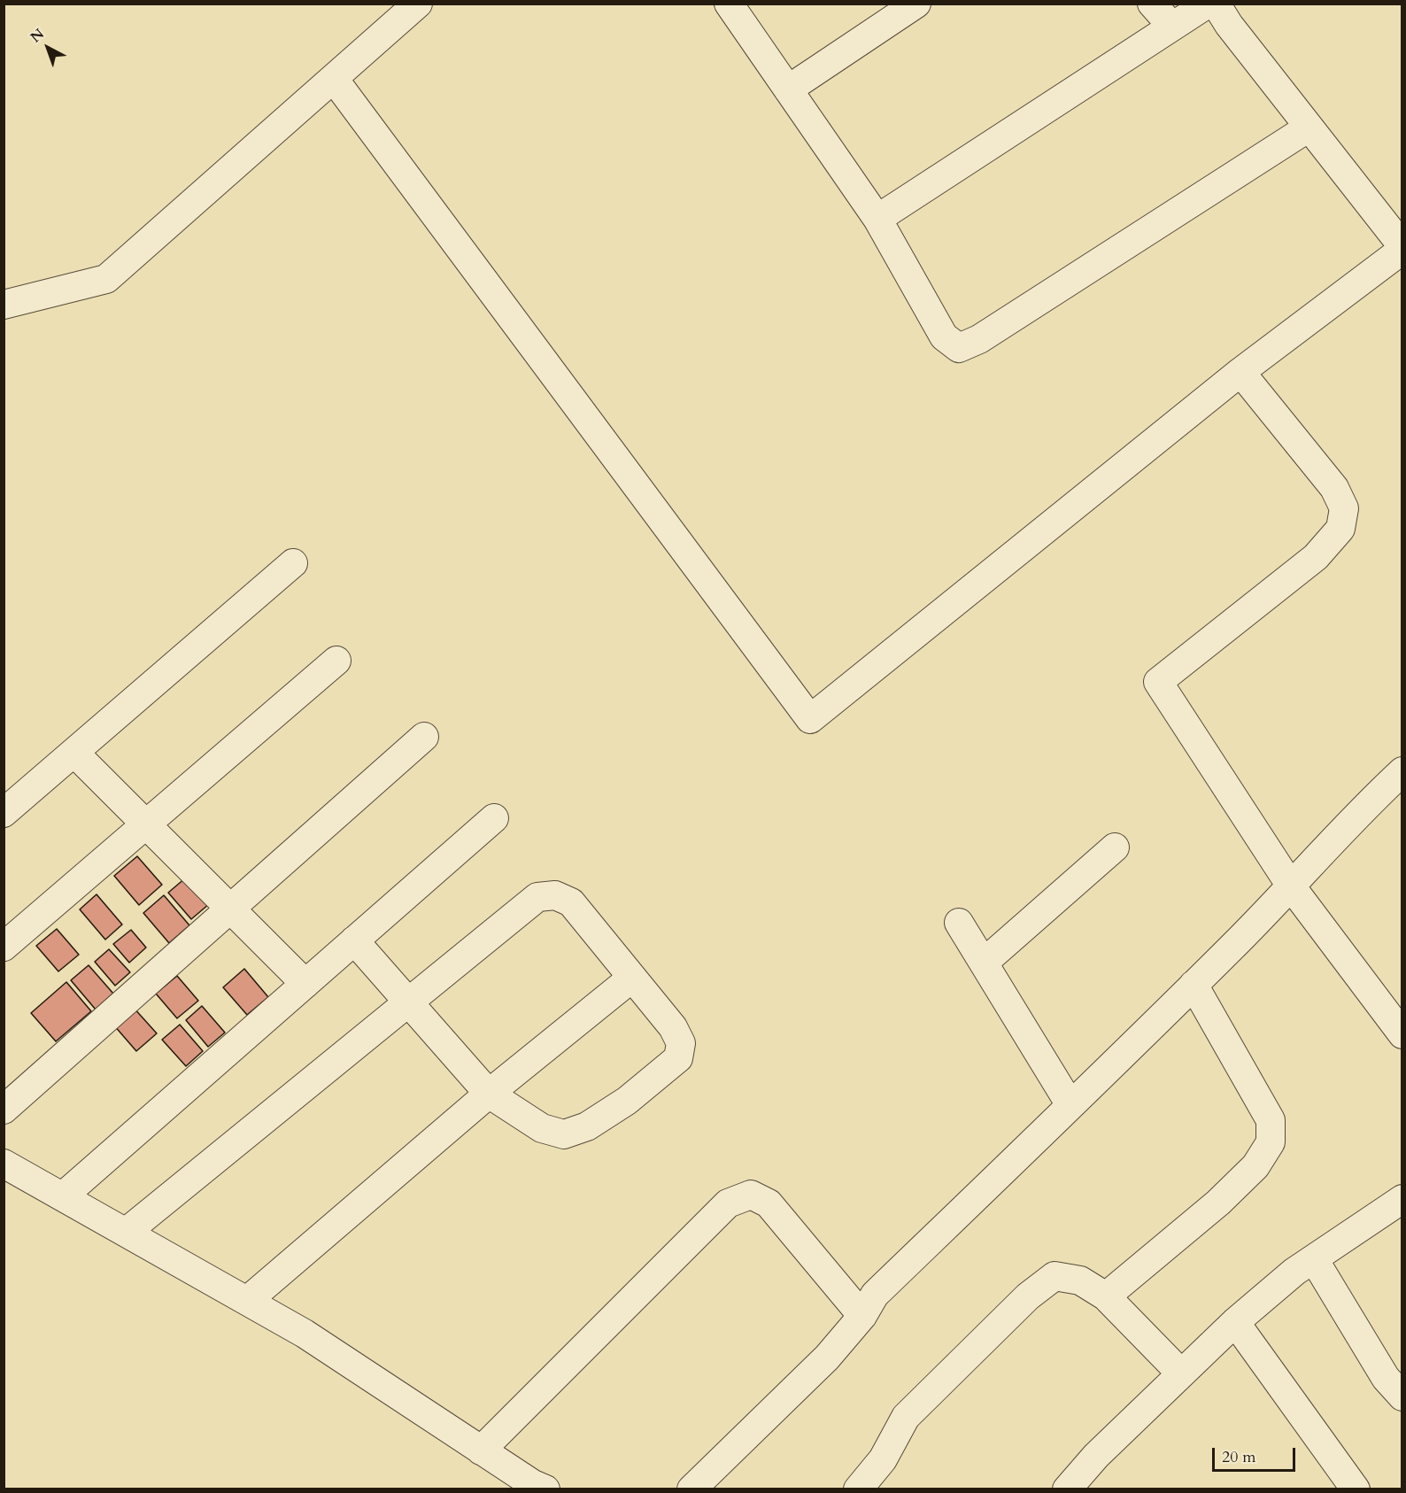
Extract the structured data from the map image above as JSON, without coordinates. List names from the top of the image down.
{
  "scale_bar": "20 m",
  "north": "top left"
}
